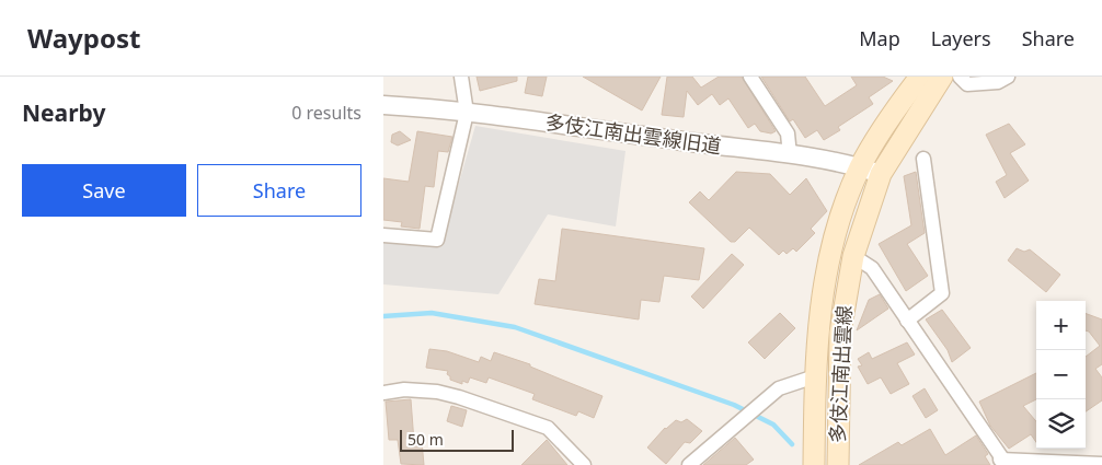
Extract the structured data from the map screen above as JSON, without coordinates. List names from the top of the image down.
{
  "streets": {
    "main road": ["多伎江南出雲線"],
    "street": ["多伎江南出雲線旧道"]
  },
  "crossings": [
    ["多伎江南出雲線旧道", "多伎江南出雲線"]
  ],
  "scale_bar": "50 m",
  "page": {
    "header": "Waypost",
    "nav": ["Map", "Layers", "Share"],
    "heading": ["Nearby", "0 results"],
    "buttons": ["Save", "Share"],
    "map_buttons": ["+", "−"],
    "scale": "50 m"
  }
}
